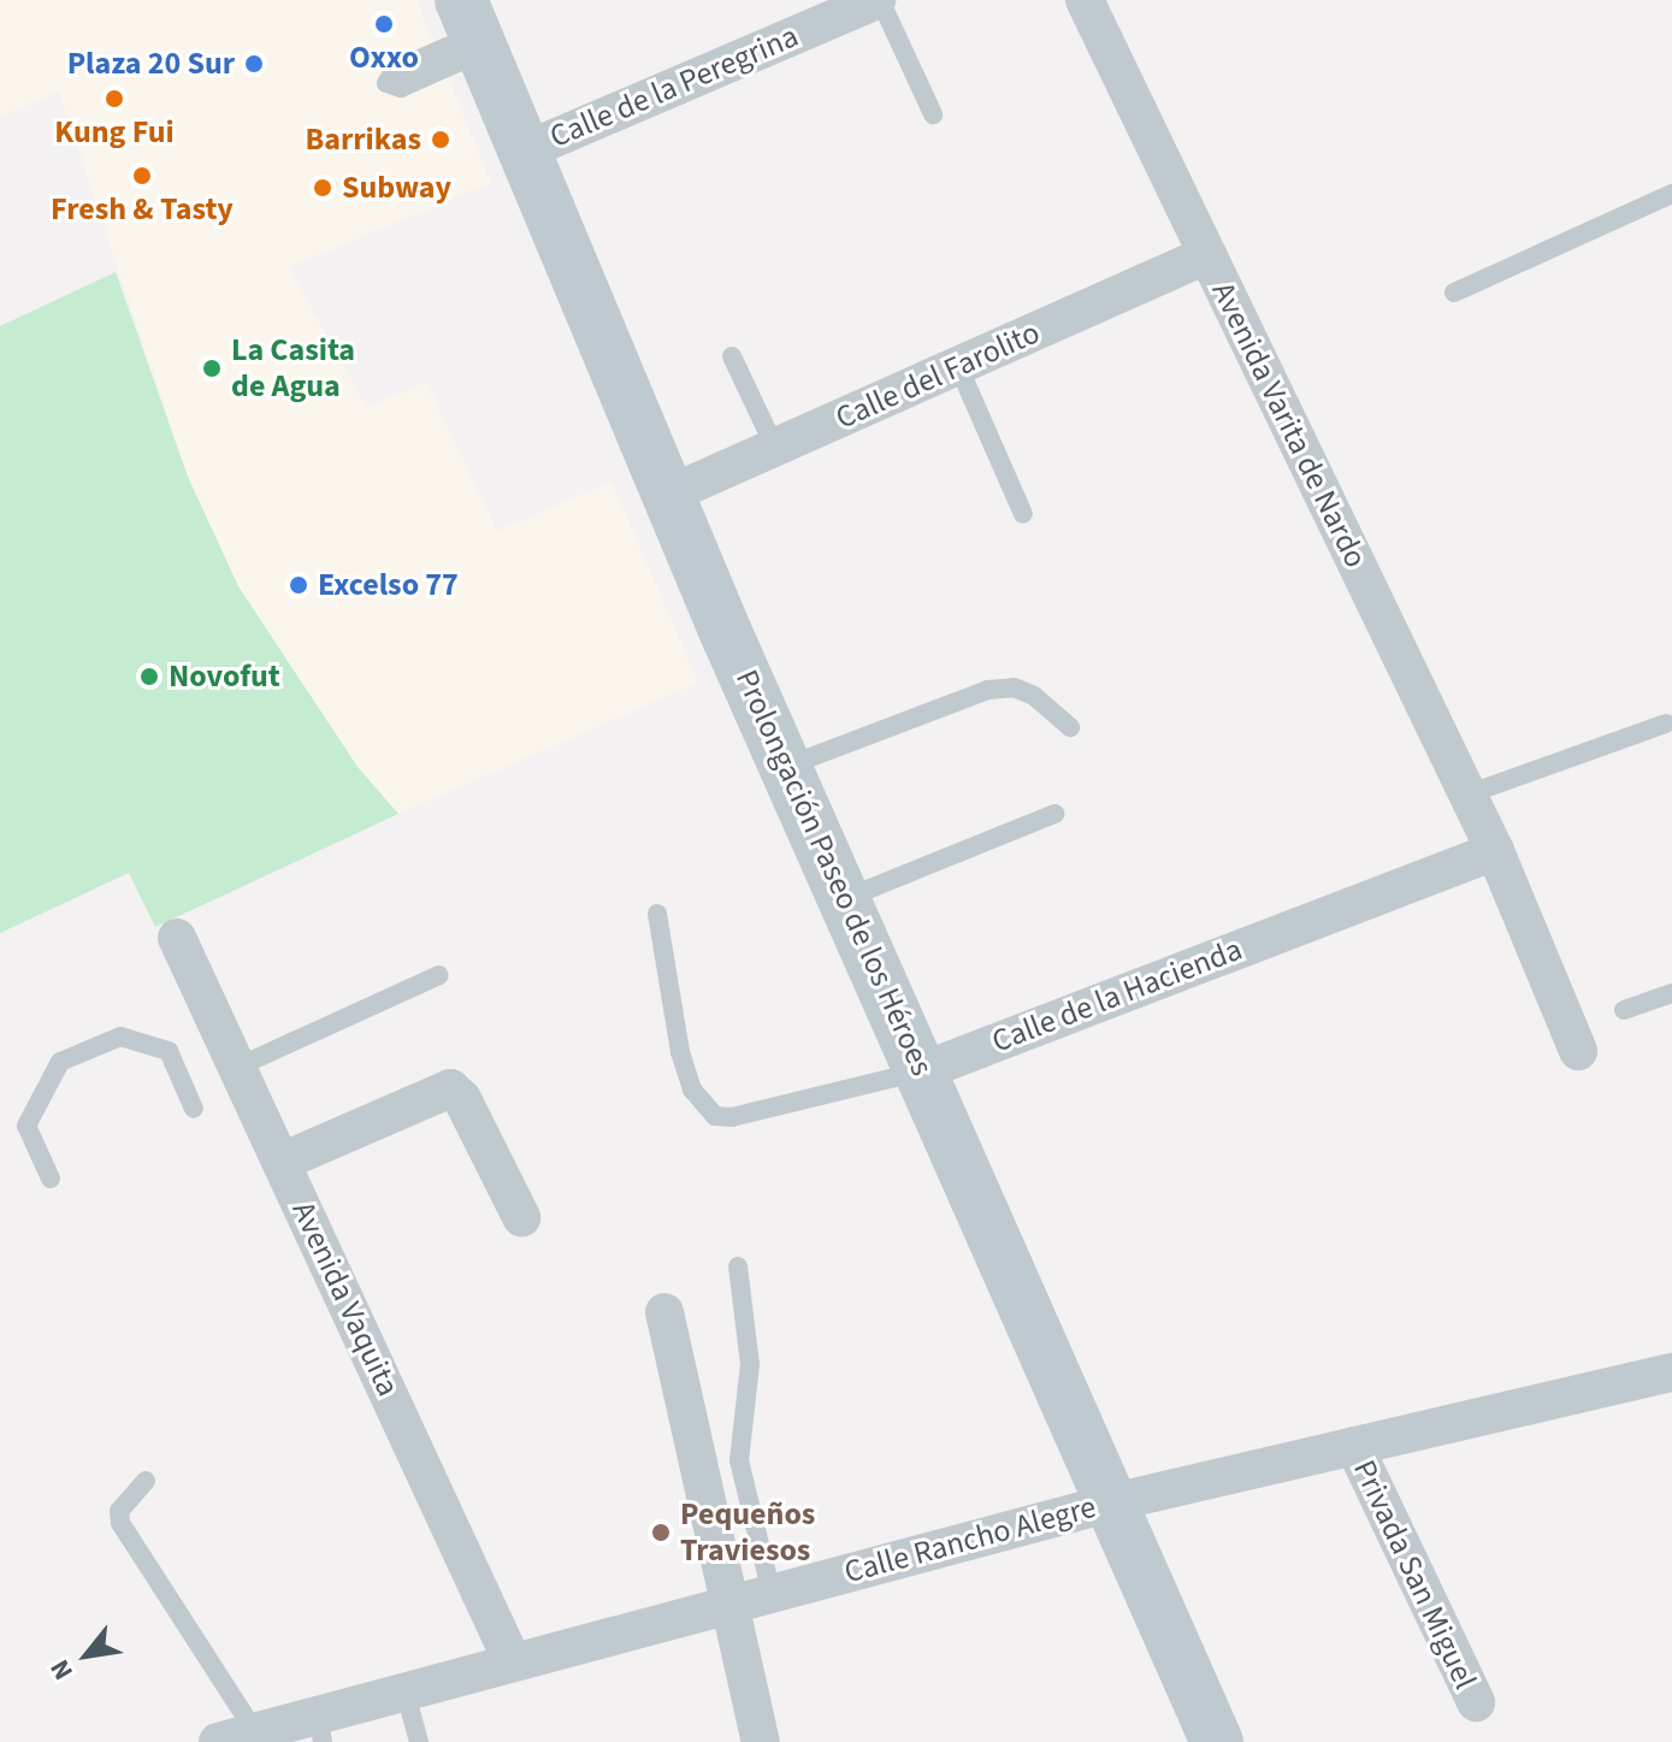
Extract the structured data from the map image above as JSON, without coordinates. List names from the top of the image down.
{
  "streets": {
    "street": [
      "Calle de la Peregrina",
      "Calle del Farolito",
      "Avenida Varita de Nardo",
      "Prolongación Paseo de los Héroes",
      "Calle de la Hacienda",
      "Avenida Vaquita",
      "Calle Rancho Alegre",
      "Privada San Miguel"
    ]
  },
  "crossings": [
    ["Calle de la Peregrina", "Prolongación Paseo de los Héroes"],
    ["Calle del Farolito", "Avenida Varita de Nardo"],
    ["Calle del Farolito", "Prolongación Paseo de los Héroes"],
    ["Avenida Varita de Nardo", "Calle de la Hacienda"],
    ["Prolongación Paseo de los Héroes", "Calle de la Hacienda"],
    ["Prolongación Paseo de los Héroes", "Calle Rancho Alegre"],
    ["Avenida Vaquita", "Calle Rancho Alegre"],
    ["Calle Rancho Alegre", "Privada San Miguel"]
  ],
  "places": [
    "Oxxo",
    "Plaza 20 Sur",
    "Kung Fui",
    "Barrikas",
    "Fresh & Tasty",
    "Subway",
    "La Casita de Agua",
    "Excelso 77",
    "Novofut",
    "Pequeños Traviesos"
  ],
  "north": "bottom left"
}
